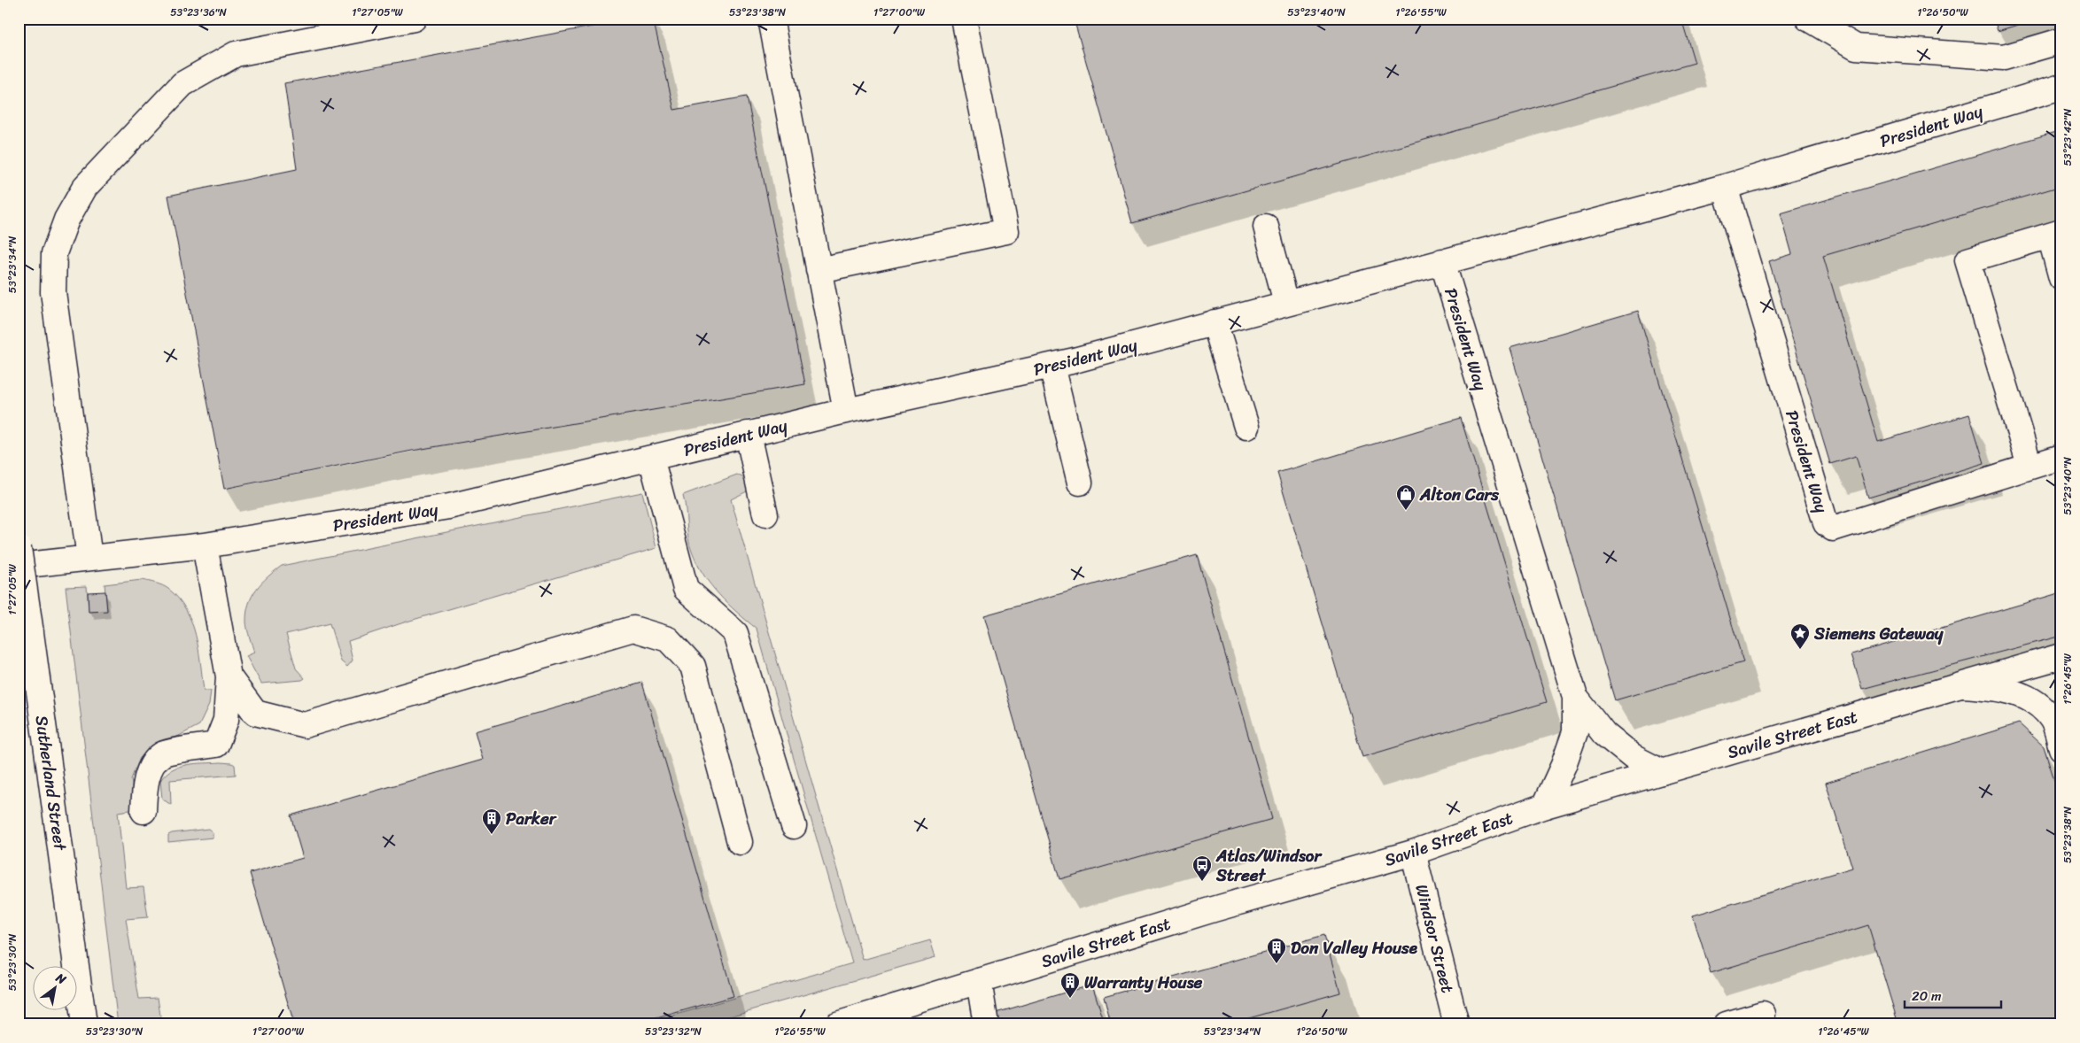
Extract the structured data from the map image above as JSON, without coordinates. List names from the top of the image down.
{
  "streets": {
    "street": [
      "President Way",
      "Savile Street East",
      "Sutherland Street",
      "Windsor Street"
    ]
  },
  "crossings": [
    ["President Way", "Savile Street East"],
    ["Savile Street East", "Windsor Street"]
  ],
  "places": {
    "shop": ["Alton Cars"],
    "place": ["Siemens Gateway"],
    "building": ["Parker", "Don Valley House", "Warranty House"],
    "bus stop": ["Atlas/Windsor Street"]
  },
  "scale_bar": "20 m",
  "north": "top right",
  "coordinates": [
    "53°23'36\"N",
    "1°27'05\"W",
    "53°23'38\"N",
    "1°27'00\"W",
    "53°23'40\"N",
    "1°26'55\"W",
    "1°26'50\"W",
    "53°23'42\"N",
    "53°23'34\"N",
    "1°26'45\"W",
    "53°23'30\"N",
    "53°23'32\"N"
  ]
}
